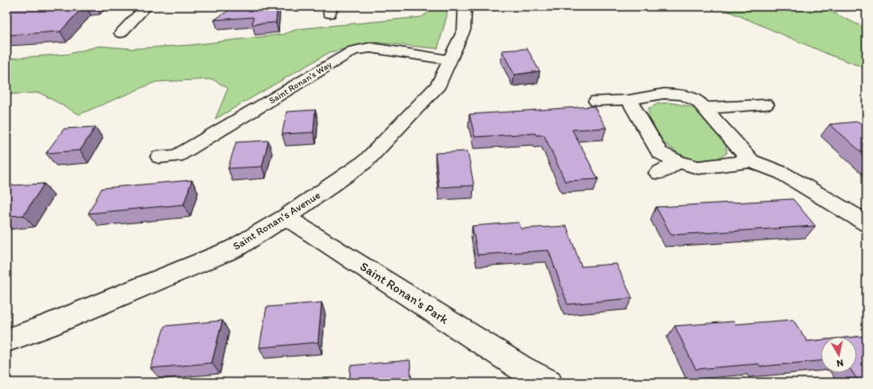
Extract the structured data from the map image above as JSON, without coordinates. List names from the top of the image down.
{
  "streets": {
    "street": ["Saint Ronan's Way", "Saint Ronan's Avenue", "Saint Ronan's Park"]
  },
  "crossings": [
    ["Saint Ronan's Way", "Saint Ronan's Avenue"],
    ["Saint Ronan's Avenue", "Saint Ronan's Park"]
  ],
  "north": "bottom"
}
